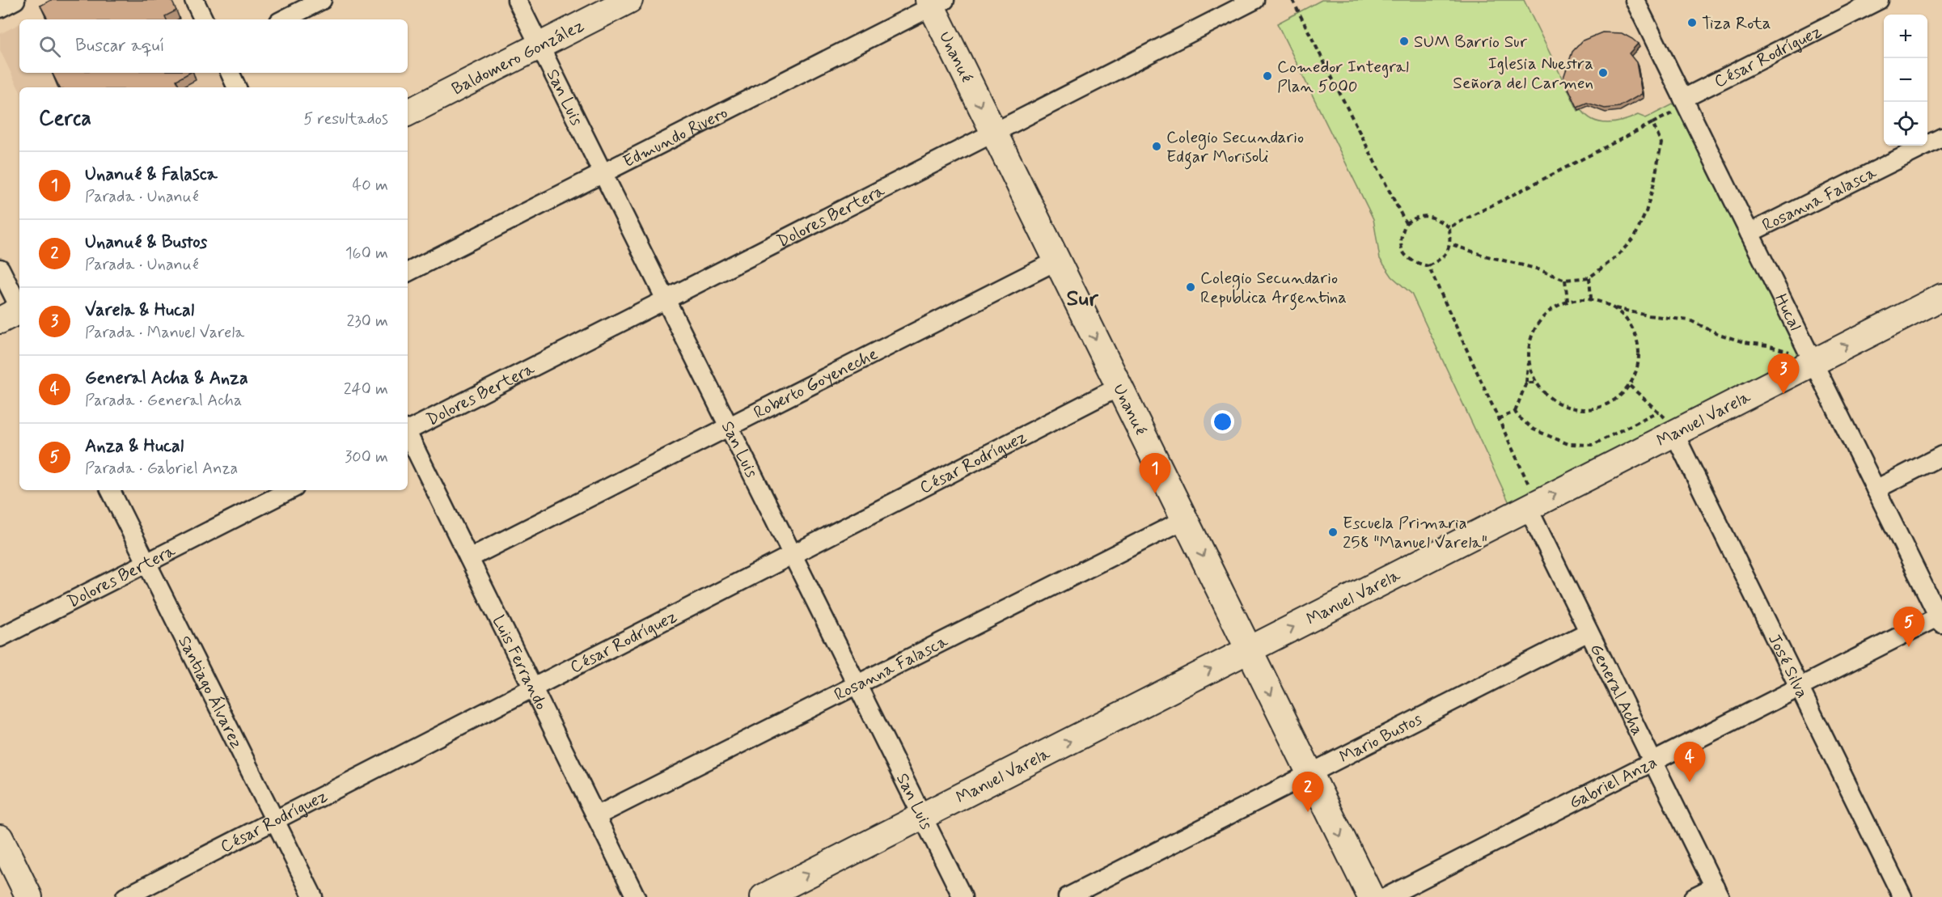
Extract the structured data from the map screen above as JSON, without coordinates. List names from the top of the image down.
{
  "streets": {
    "street": [
      "César Rodríguez",
      "Baldomero González",
      "Unanué",
      "San Luis",
      "Edmundo Rivero",
      "Rosanna Falasca",
      "Dolores Bertera",
      "Hucal",
      "Roberto Goyeneche",
      "Manuel Varela",
      "Luis Ferrando",
      "José Silva",
      "General Acha",
      "Santiago Álvarez",
      "Mario Bustos",
      "Gabriel Anza"
    ]
  },
  "crossings": [
    ["César Rodríguez", "Unanué"],
    ["César Rodríguez", "San Luis"],
    ["César Rodríguez", "Hucal"],
    ["César Rodríguez", "Luis Ferrando"],
    ["César Rodríguez", "Santiago Álvarez"],
    ["Baldomero González", "San Luis"],
    ["Unanué", "Edmundo Rivero"],
    ["Unanué", "Rosanna Falasca"],
    ["Unanué", "Dolores Bertera"],
    ["Unanué", "Roberto Goyeneche"],
    ["Unanué", "Manuel Varela"],
    ["Unanué", "Mario Bustos"],
    ["San Luis", "Edmundo Rivero"],
    ["San Luis", "Rosanna Falasca"],
    ["San Luis", "Dolores Bertera"],
    ["San Luis", "Roberto Goyeneche"],
    ["San Luis", "Manuel Varela"],
    ["Rosanna Falasca", "Hucal"],
    ["Rosanna Falasca", "Luis Ferrando"],
    ["Dolores Bertera", "Santiago Álvarez"],
    ["Hucal", "Manuel Varela"],
    ["Hucal", "Gabriel Anza"],
    ["Roberto Goyeneche", "Luis Ferrando"],
    ["Manuel Varela", "José Silva"],
    ["Manuel Varela", "General Acha"],
    ["José Silva", "Gabriel Anza"],
    ["General Acha", "Mario Bustos"],
    ["General Acha", "Gabriel Anza"]
  ],
  "one_way": ["Unanué", "Manuel Varela"],
  "districts": ["Sur"],
  "places": [
    "Tiza Rota",
    "SUM Barrio Sur",
    "Iglesia Nuestra Señora del Carmen",
    "Comedor Integral Plan 5000",
    "Colegio Secundario Edgar Morisoli",
    "Colegio Secundario Republica Argentina",
    "Escuela Primaria 258 \"Manuel Varela\""
  ],
  "page": {
    "map_buttons": ["+", "−"],
    "search": "Buscar aquí",
    "heading": ["Cerca", "5 resultados"],
    "list": [
      {
        "mark": "1",
        "name": "Unanué & Falasca",
        "note": "Parada · Unanué",
        "value": "40 m"
      },
      {
        "mark": "2",
        "name": "Unanué & Bustos",
        "note": "Parada · Unanué",
        "value": "160 m"
      },
      {
        "mark": "3",
        "name": "Varela & Hucal",
        "note": "Parada · Manuel Varela",
        "value": "230 m"
      },
      {
        "mark": "4",
        "name": "General Acha & Anza",
        "note": "Parada · General Acha",
        "value": "240 m"
      },
      {
        "mark": "5",
        "name": "Anza & Hucal",
        "note": "Parada · Gabriel Anza",
        "value": "300 m"
      }
    ],
    "pins": [
      "3",
      "1",
      "5",
      "4",
      "2"
    ]
  }
}
